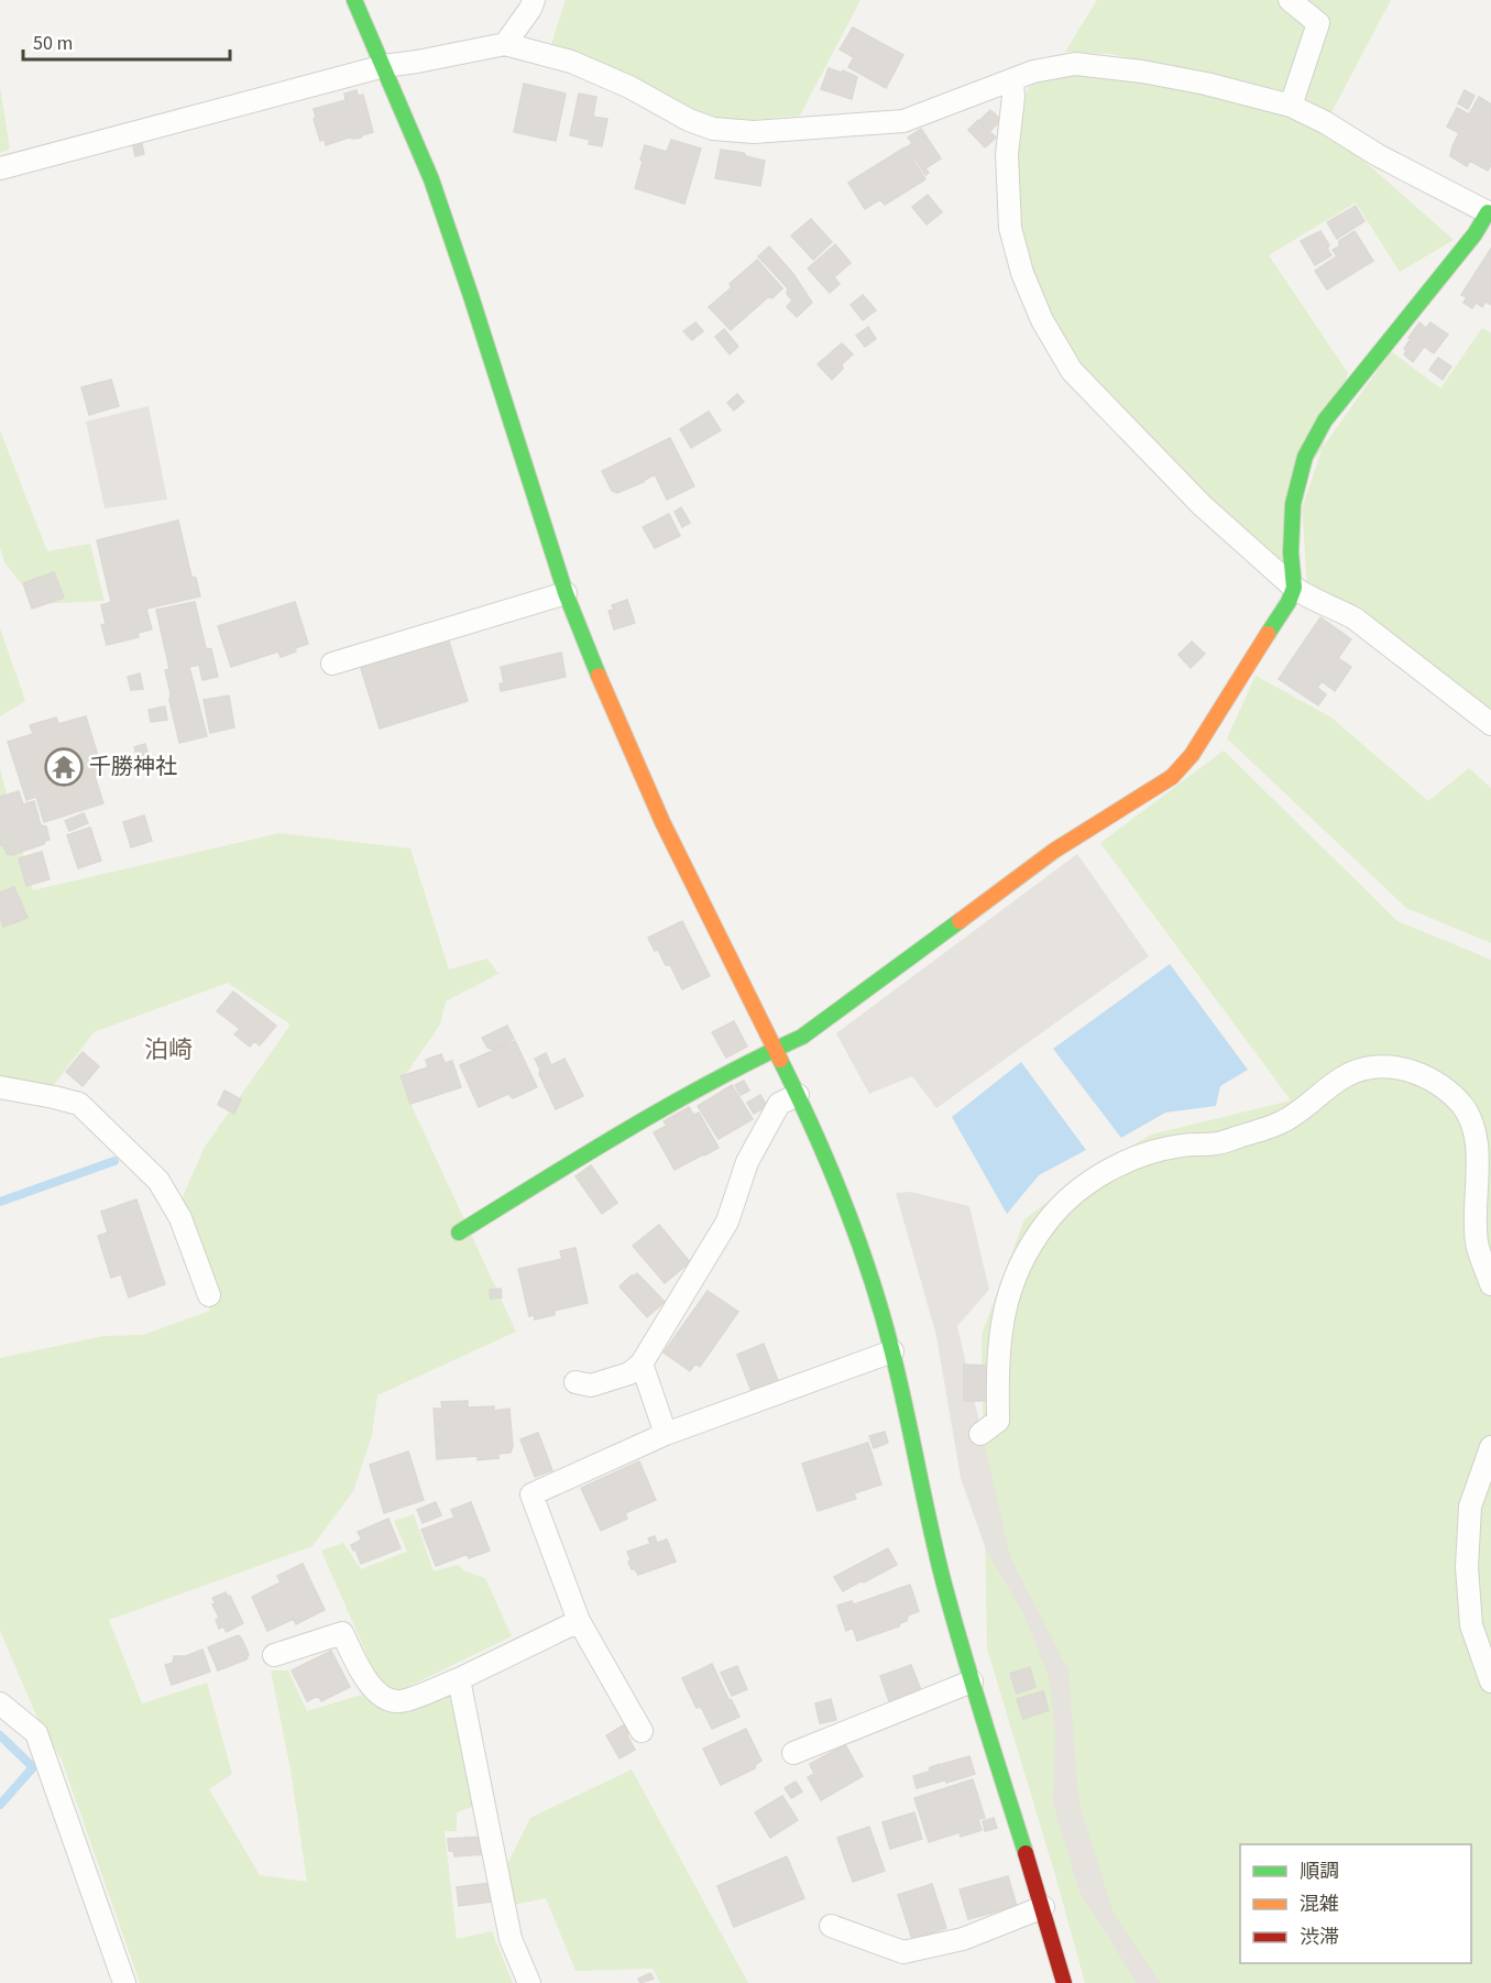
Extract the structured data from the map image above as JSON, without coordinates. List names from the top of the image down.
{
  "districts": ["泊崎"],
  "places": {
    "temple": ["千勝神社"]
  },
  "legend": ["順調", "混雑", "渋滞"],
  "scale_bar": "50 m"
}
